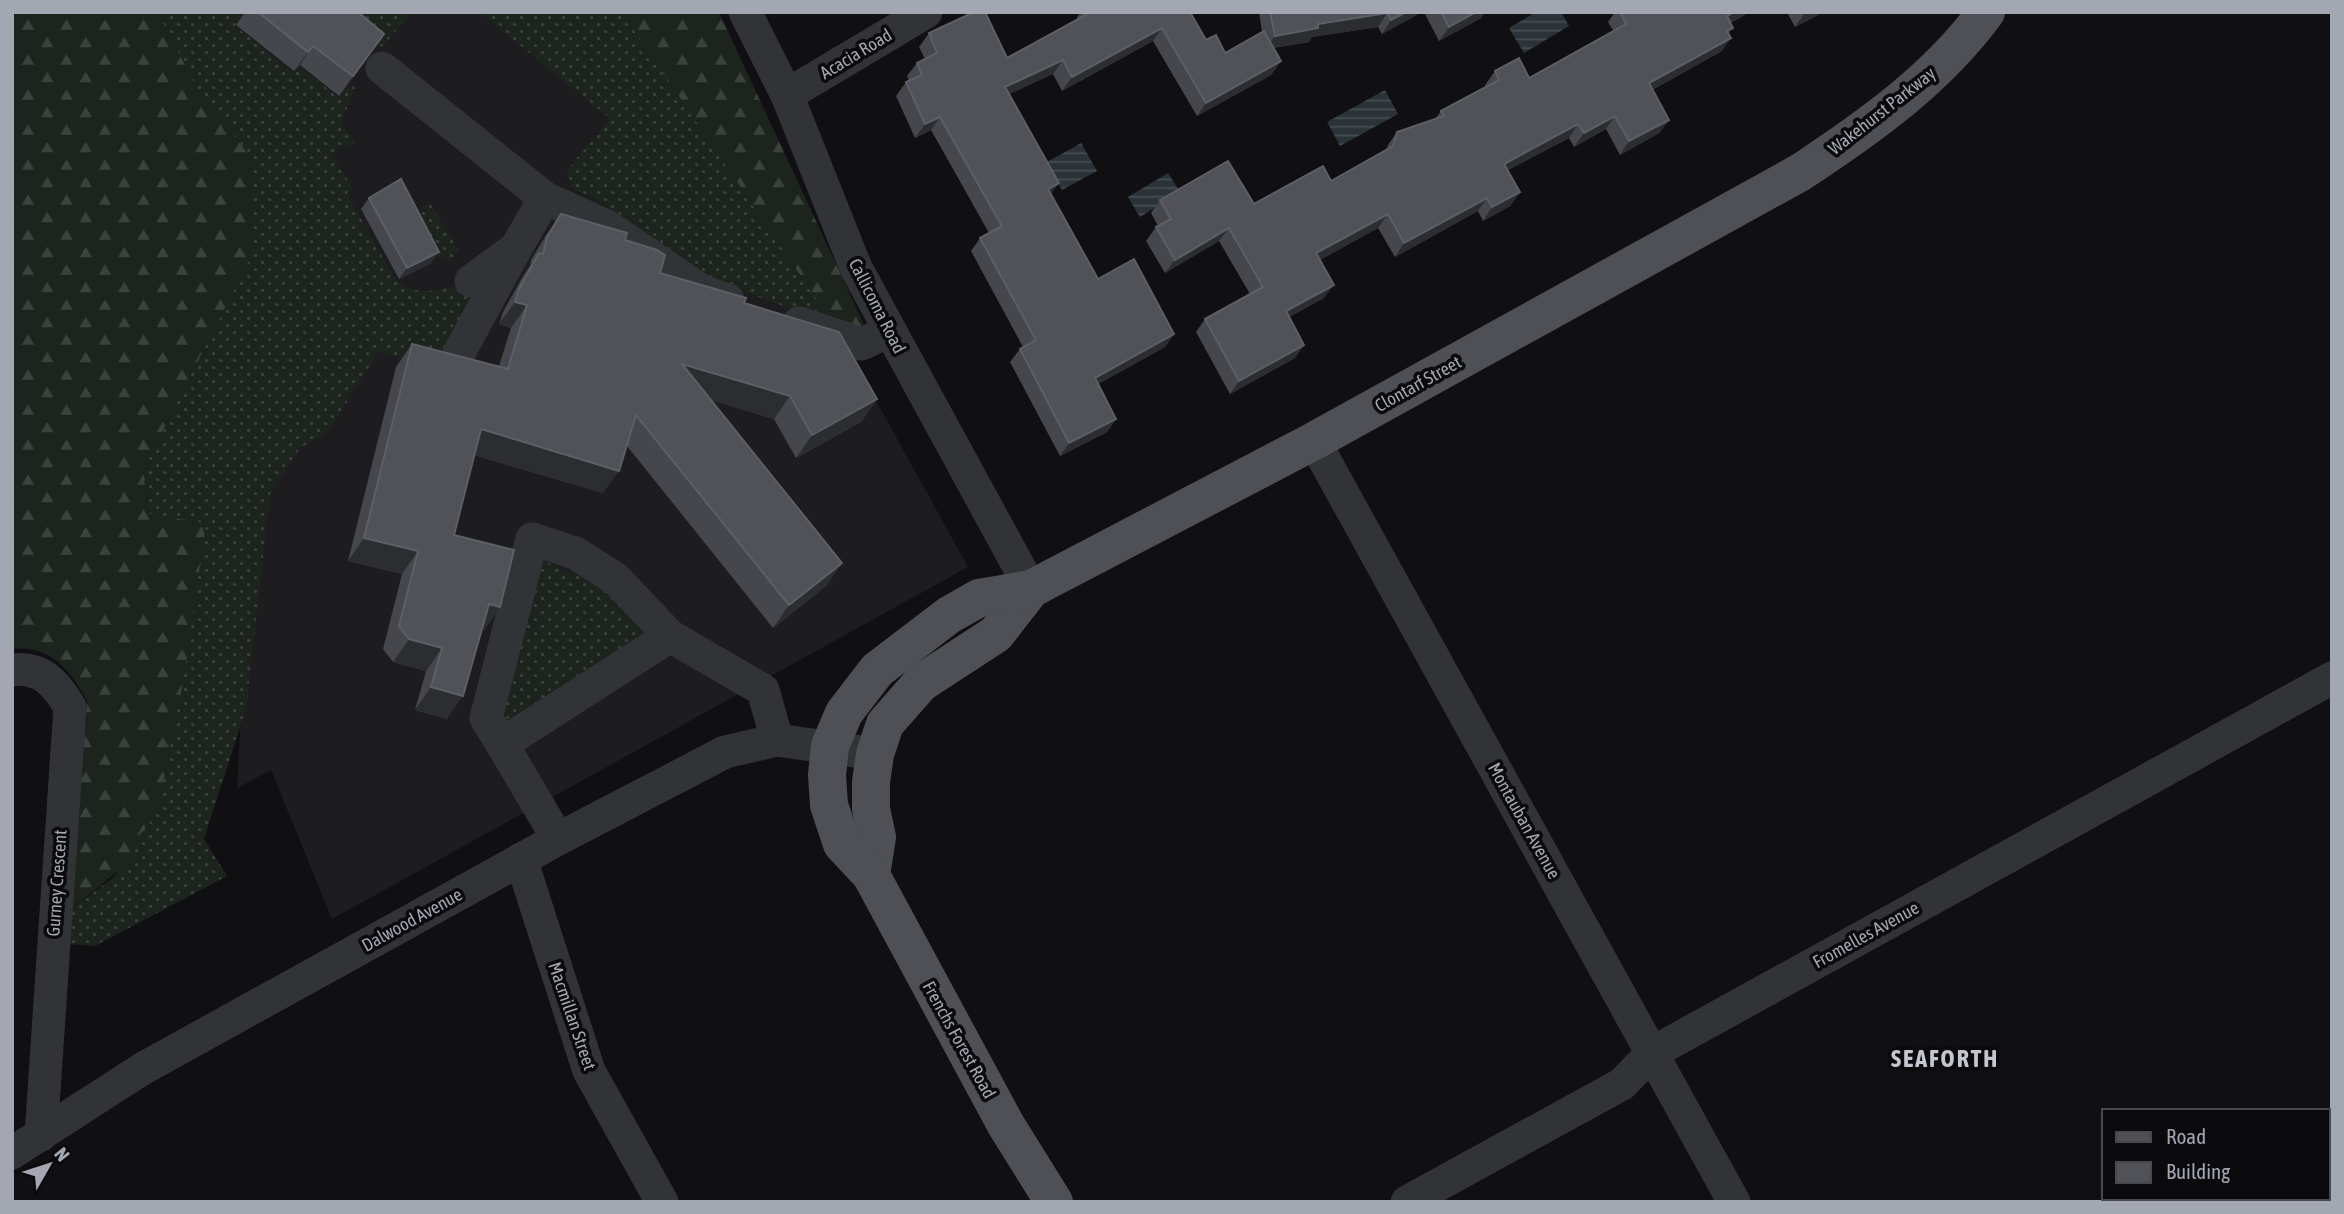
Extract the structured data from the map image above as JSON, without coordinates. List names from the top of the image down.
{
  "streets": {
    "main road": ["Wakehurst Parkway", "Clontarf Street", "Frenchs Forest Road"],
    "street": [
      "Acacia Road",
      "Callicoma Road",
      "Montauban Avenue",
      "Gurney Crescent",
      "Dalwood Avenue",
      "Fromelles Avenue",
      "Macmillan Street"
    ]
  },
  "crossings": [
    ["Acacia Road", "Callicoma Road"],
    ["Wakehurst Parkway", "Clontarf Street"],
    ["Callicoma Road", "Clontarf Street"],
    ["Clontarf Street", "Montauban Avenue"],
    ["Clontarf Street", "Dalwood Avenue"],
    ["Clontarf Street", "Frenchs Forest Road"],
    ["Montauban Avenue", "Fromelles Avenue"],
    ["Gurney Crescent", "Dalwood Avenue"],
    ["Dalwood Avenue", "Macmillan Street"],
    ["Dalwood Avenue", "Frenchs Forest Road"]
  ],
  "districts": ["SEAFORTH"],
  "legend": ["Road", "Building"],
  "north": "top right"
}
